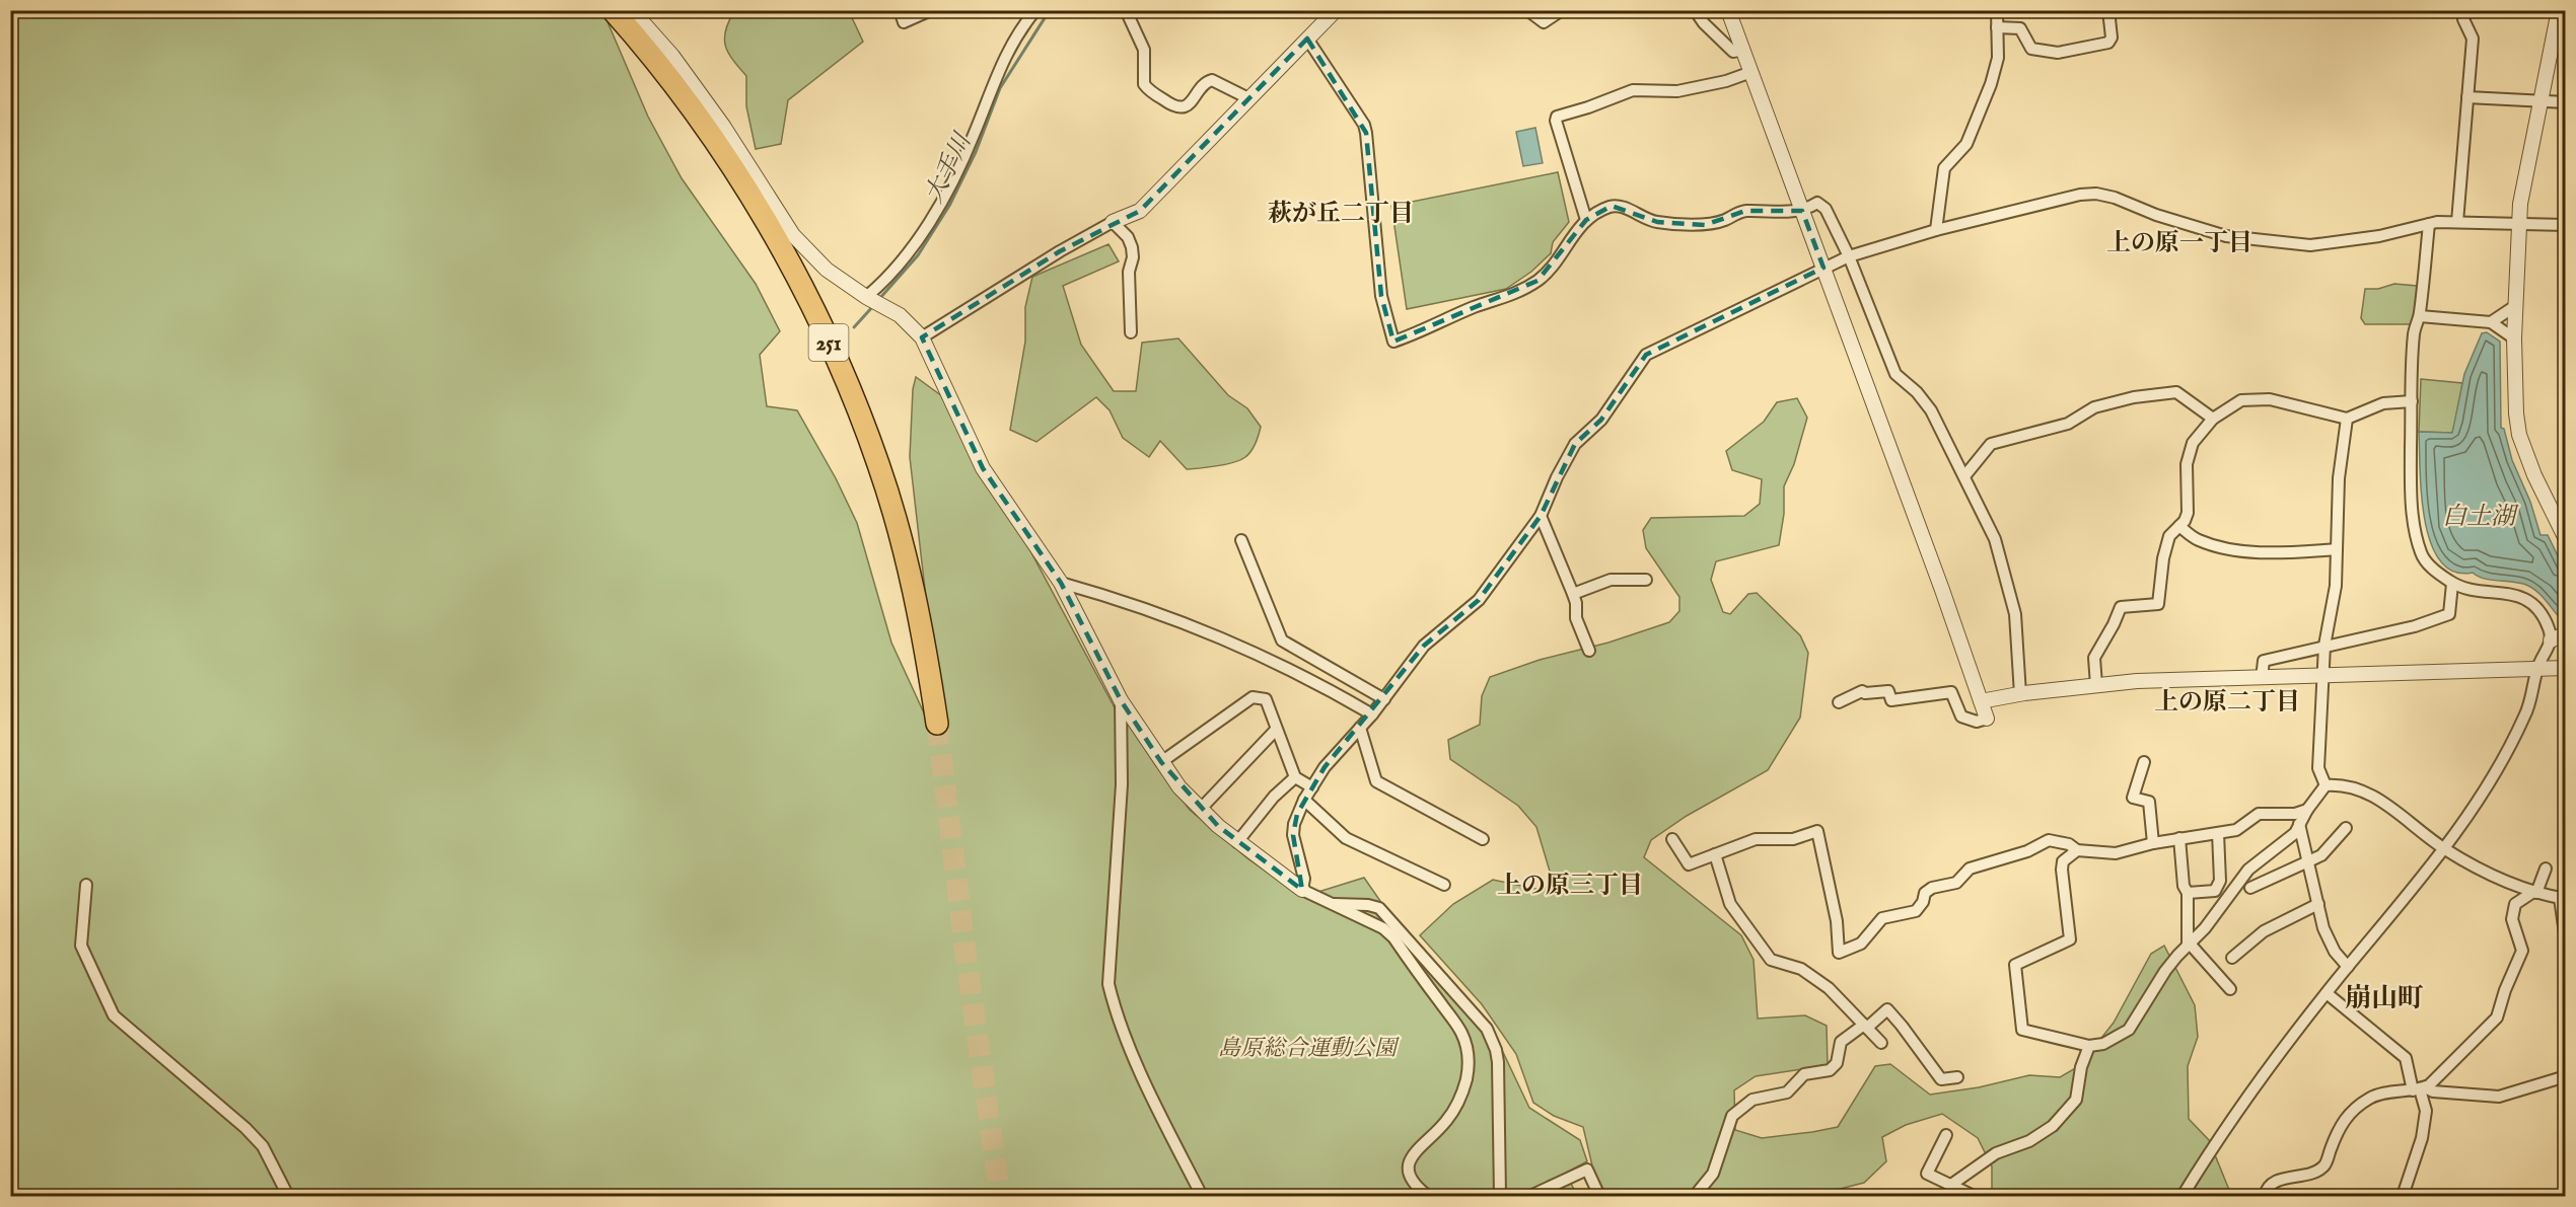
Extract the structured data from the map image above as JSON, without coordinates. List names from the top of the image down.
{
  "streets": {
    "highway": ["251"]
  },
  "districts": [
    "萩が丘二丁目",
    "上の原一丁目",
    "上の原二丁目",
    "上の原三丁目",
    "崩山町"
  ],
  "water": ["大手川", "白土湖"],
  "parks": ["島原総合運動公園"]
}
